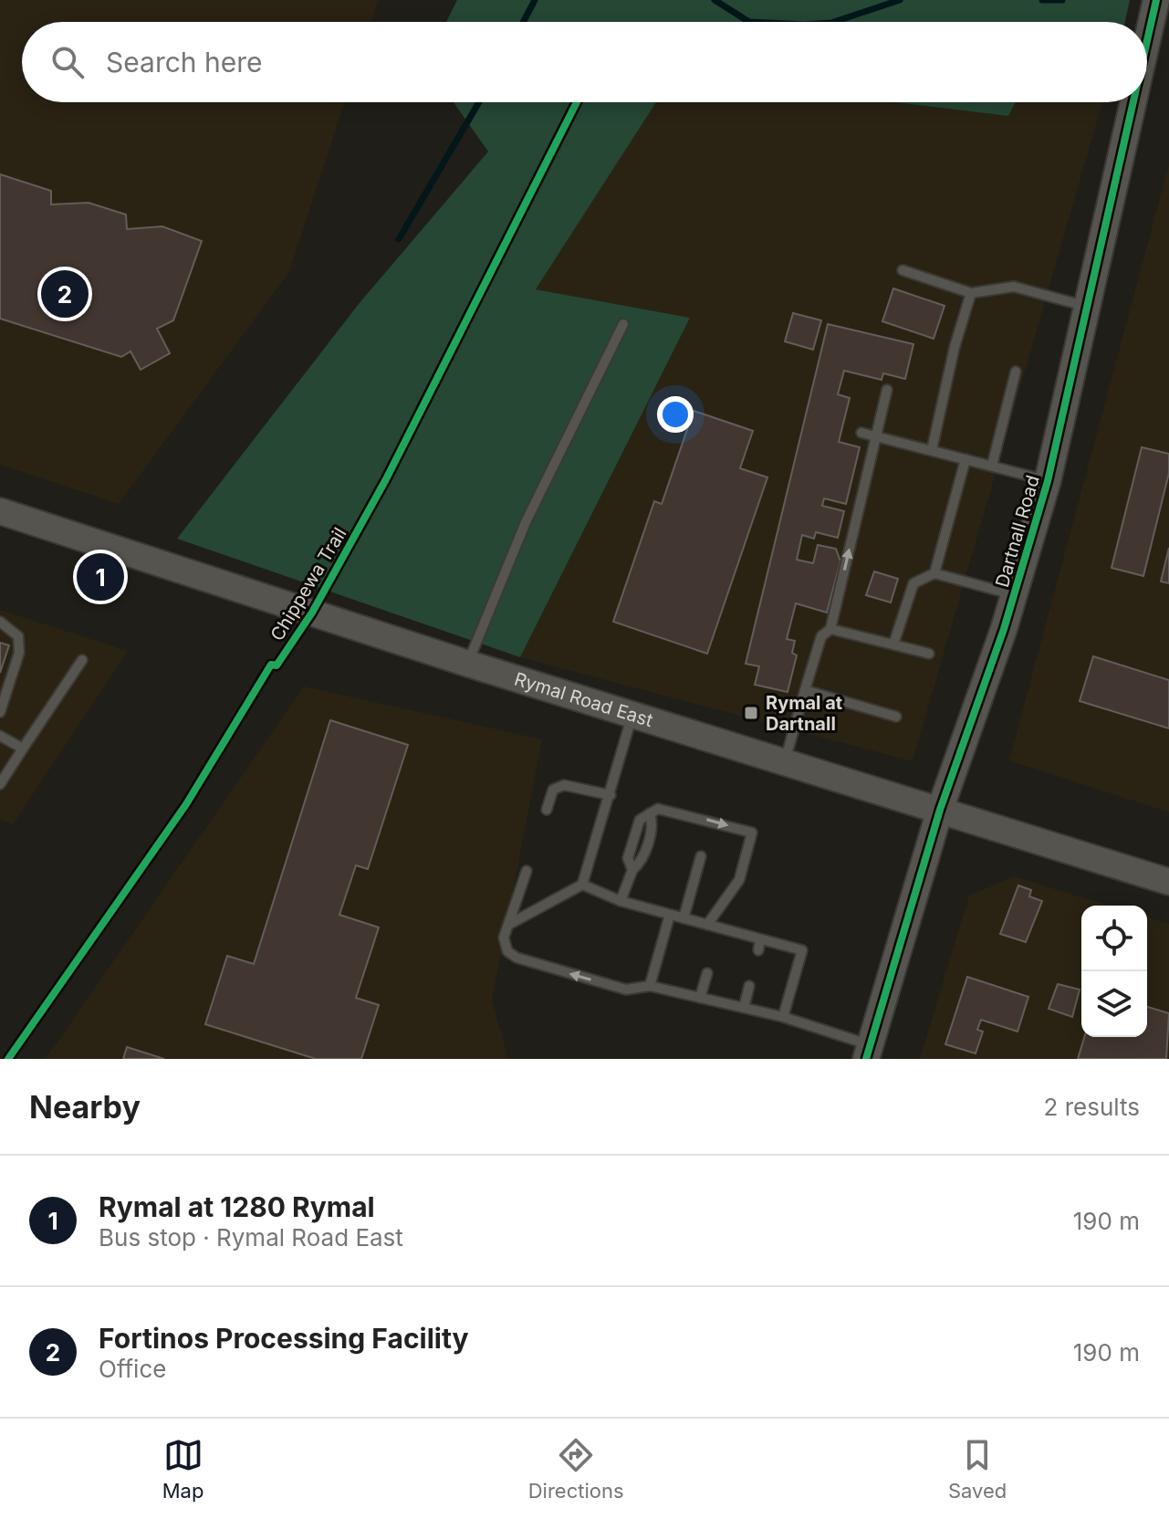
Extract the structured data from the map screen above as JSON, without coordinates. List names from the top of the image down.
{
  "streets": {
    "main road": ["Dartnall Road", "Rymal Road East"],
    "cycle path": ["Chippewa Trail"]
  },
  "crossings": [
    ["Dartnall Road", "Rymal Road East"]
  ],
  "places": {
    "transit": ["Rymal at Dartnall"]
  },
  "page": {
    "search": "Search here",
    "pins": ["2", "1"],
    "heading": ["Nearby", "2 results"],
    "list": [
      {
        "mark": "1",
        "name": "Rymal at 1280 Rymal",
        "note": "Bus stop · Rymal Road East",
        "value": "190 m"
      },
      {
        "mark": "2",
        "name": "Fortinos Processing Facility",
        "note": "Office",
        "value": "190 m"
      }
    ],
    "nav": ["Map", "Directions", "Saved"]
  }
}
